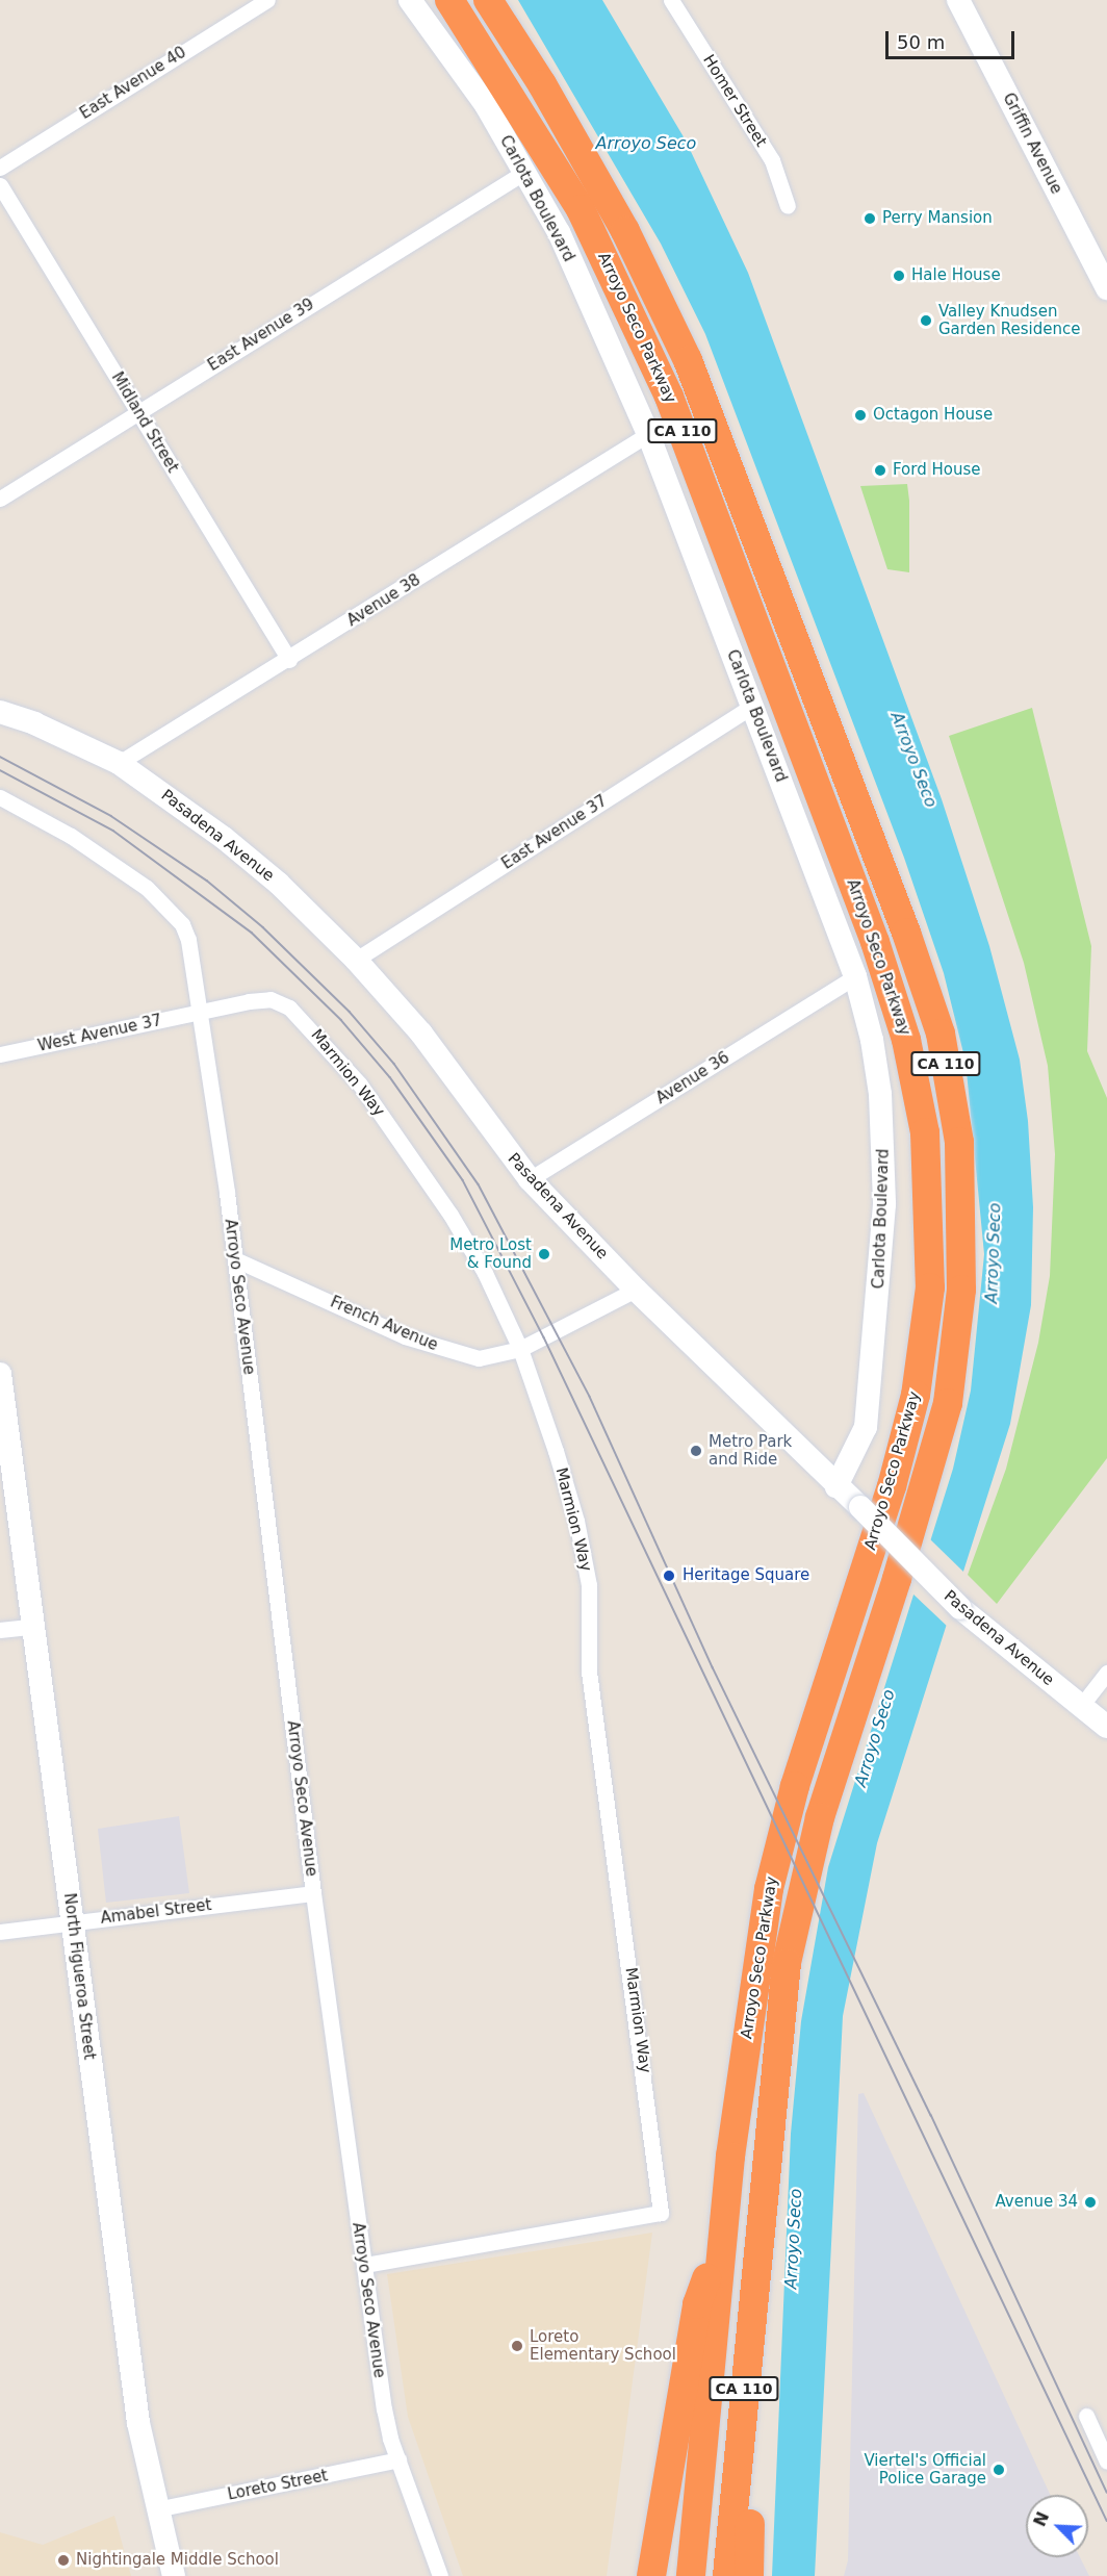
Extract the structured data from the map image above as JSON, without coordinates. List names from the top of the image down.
{
  "streets": {
    "highway": ["Arroyo Seco Parkway", "CA 110"],
    "main road": [
      "Griffin Avenue",
      "Carlota Boulevard",
      "Pasadena Avenue",
      "North Figueroa Street"
    ],
    "street": [
      "East Avenue 40",
      "Homer Street",
      "East Avenue 39",
      "Midland Street",
      "Avenue 38",
      "East Avenue 37",
      "West Avenue 37",
      "Marmion Way",
      "Avenue 36",
      "Arroyo Seco Avenue",
      "French Avenue",
      "Amabel Street",
      "Loreto Street"
    ]
  },
  "crossings": [
    ["Carlota Boulevard", "East Avenue 39"],
    ["Carlota Boulevard", "Avenue 38"],
    ["Carlota Boulevard", "East Avenue 37"],
    ["Carlota Boulevard", "Pasadena Avenue"],
    ["Carlota Boulevard", "Avenue 36"],
    ["East Avenue 39", "Midland Street"],
    ["Midland Street", "Avenue 38"],
    ["Avenue 38", "Pasadena Avenue"],
    ["East Avenue 37", "Pasadena Avenue"],
    ["Pasadena Avenue", "Avenue 36"],
    ["Pasadena Avenue", "French Avenue"],
    ["West Avenue 37", "Marmion Way"],
    ["West Avenue 37", "Arroyo Seco Avenue"],
    ["Marmion Way", "Arroyo Seco Avenue"],
    ["Marmion Way", "French Avenue"],
    ["Arroyo Seco Avenue", "French Avenue"],
    ["Arroyo Seco Avenue", "Amabel Street"],
    ["Arroyo Seco Avenue", "Loreto Street"],
    ["Amabel Street", "North Figueroa Street"],
    ["North Figueroa Street", "Loreto Street"]
  ],
  "water": ["Arroyo Seco"],
  "places": [
    "Perry Mansion",
    "Hale House",
    "Valley Knudsen Garden Residence",
    "Octagon House",
    "Ford House",
    "Metro Lost & Found",
    "Metro Park and Ride",
    "Heritage Square",
    "Avenue 34",
    "Loreto Elementary School",
    "Viertel's Official Police Garage",
    "Nightingale Middle School"
  ],
  "scale_bar": "50 m",
  "north": "top left"
}
